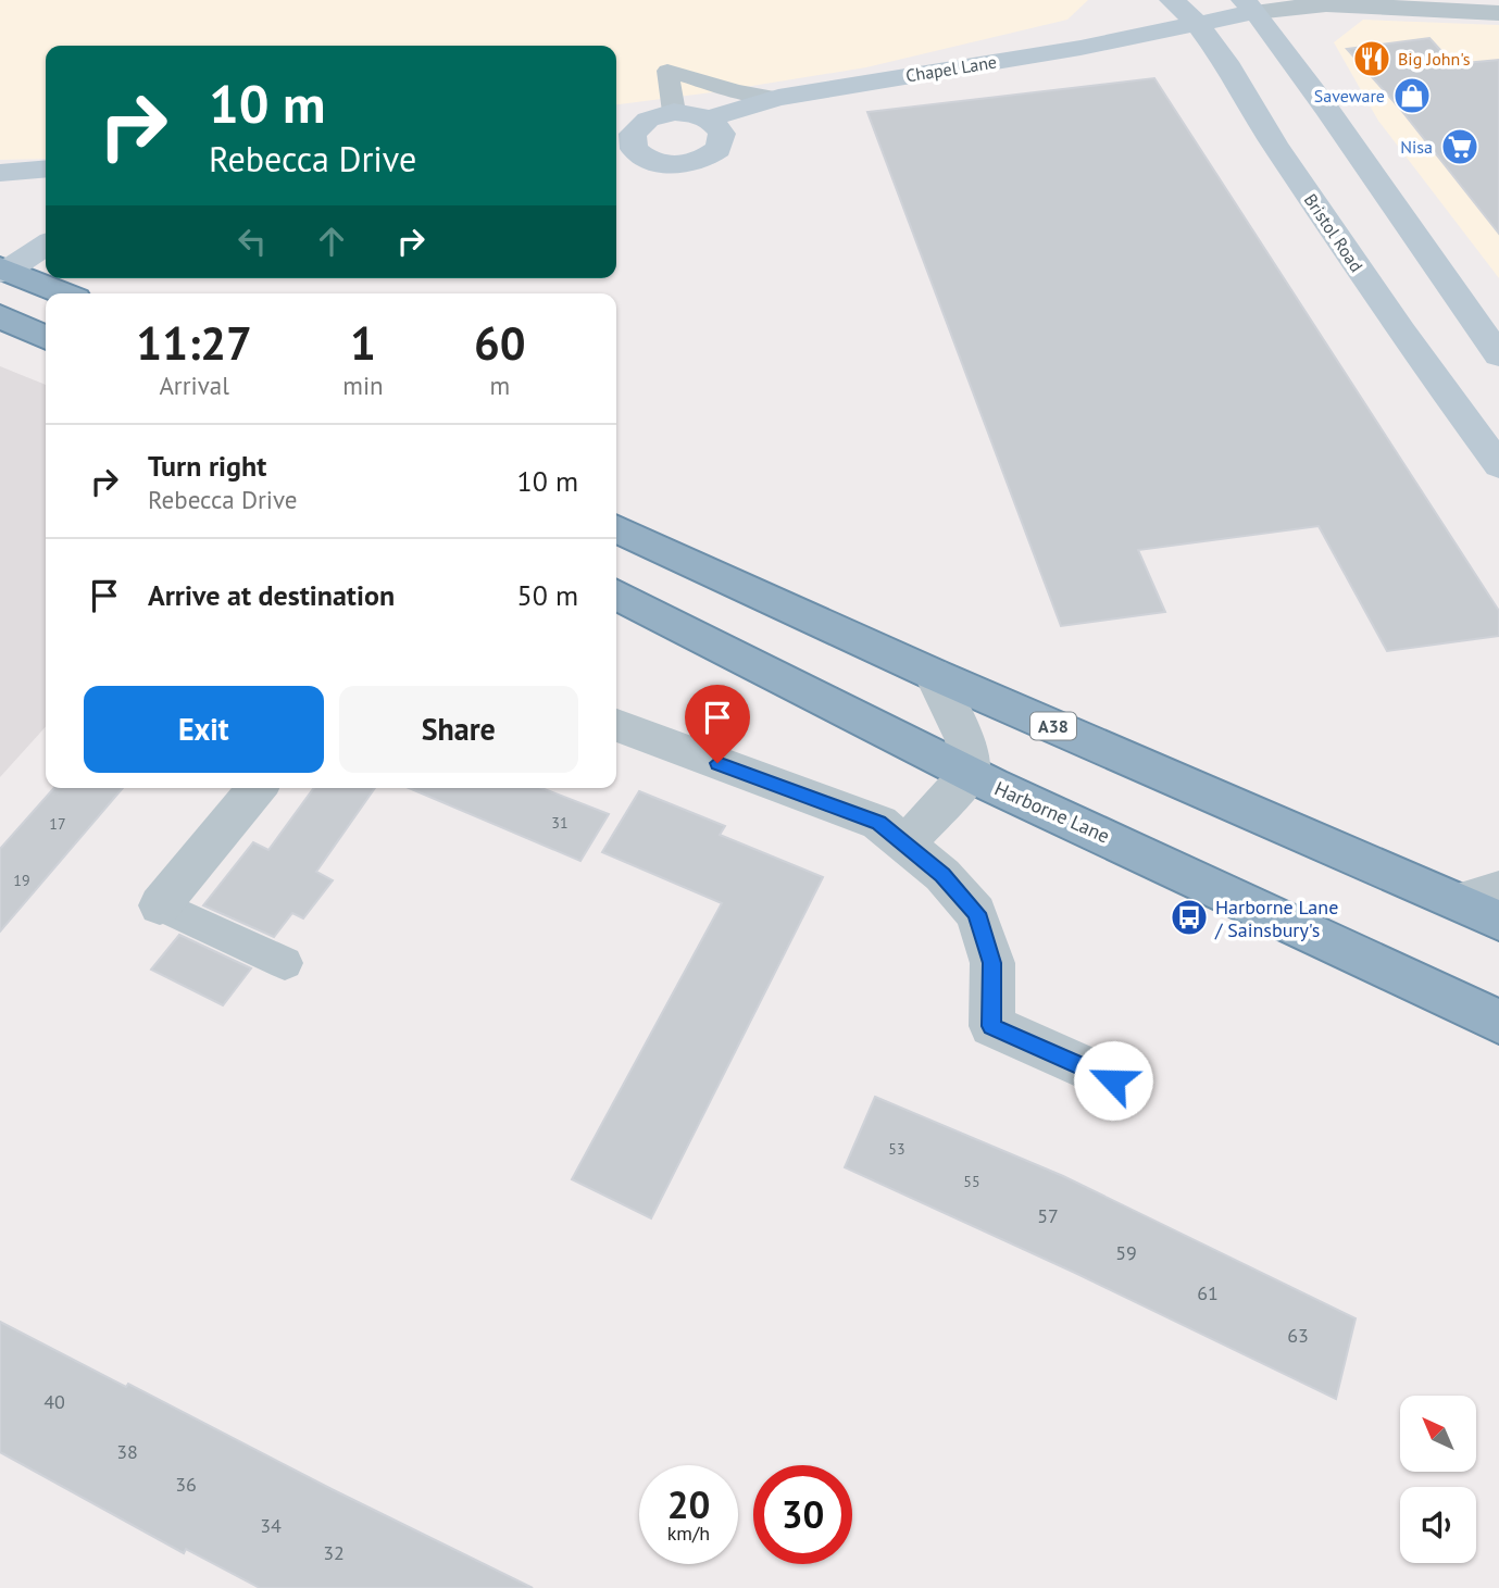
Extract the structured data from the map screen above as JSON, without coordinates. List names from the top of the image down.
{
  "streets": {
    "highway": ["A38", "Harborne Lane"],
    "main road": ["Chapel Lane", "Bristol Road"]
  },
  "crossings": [
    ["Chapel Lane", "Bristol Road"]
  ],
  "places": {
    "restaurant": ["Big John's"],
    "shop": ["Saveware"],
    "supermarket": ["Nisa"],
    "bus stop": ["Harborne Lane / Sainsbury's"]
  },
  "house_numbers": [
    "31",
    "17",
    "19",
    "53",
    "55",
    "57",
    "59",
    "61",
    "63",
    "40",
    "38",
    "36",
    "34",
    "32"
  ],
  "north": "top left",
  "page": {
    "turn": ["10 m", "Rebecca Drive"],
    "eta": [
      "11:27",
      "Arrival",
      "1",
      "min",
      "60",
      "m"
    ],
    "list": [
      {
        "name": "Turn right",
        "note": "Rebecca Drive",
        "value": "10 m"
      },
      {
        "name": "Arrive at destination",
        "value": "50 m"
      }
    ],
    "buttons": ["Exit", "Share"],
    "speed": "20 km/h",
    "limit": "30"
  }
}
